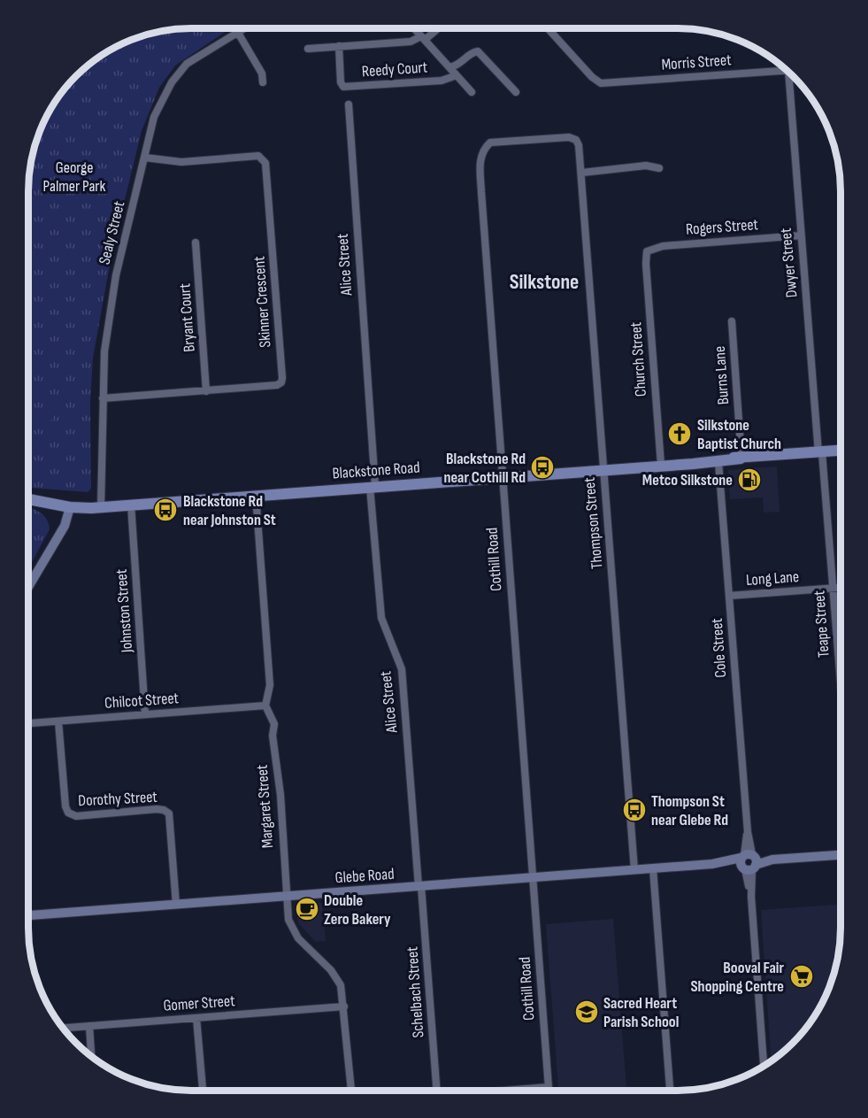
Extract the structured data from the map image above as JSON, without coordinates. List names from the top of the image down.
{
  "streets": {
    "main road": ["Blackstone Road"],
    "street": [
      "Morris Street",
      "Reedy Court",
      "Rogers Street",
      "Sealy Street",
      "Dwyer Street",
      "Alice Street",
      "Skinner Crescent",
      "Bryant Court",
      "Church Street",
      "Burns Lane",
      "Thompson Street",
      "Cothill Road",
      "Long Lane",
      "Johnston Street",
      "Teape Street",
      "Cole Street",
      "Chilcot Street",
      "Dorothy Street",
      "Margaret Street",
      "Glebe Road",
      "Schelbach Street",
      "Gomer Street"
    ]
  },
  "crossings": [
    ["Rogers Street", "Dwyer Street"],
    ["Rogers Street", "Church Street"],
    ["Sealy Street", "Skinner Crescent"],
    ["Sealy Street", "Blackstone Road"],
    ["Dwyer Street", "Blackstone Road"],
    ["Dwyer Street", "Teape Street"],
    ["Alice Street", "Blackstone Road"],
    ["Alice Street", "Glebe Road"],
    ["Alice Street", "Schelbach Street"],
    ["Skinner Crescent", "Bryant Court"],
    ["Church Street", "Blackstone Road"],
    ["Burns Lane", "Blackstone Road"],
    ["Blackstone Road", "Thompson Street"],
    ["Blackstone Road", "Cothill Road"],
    ["Blackstone Road", "Johnston Street"],
    ["Blackstone Road", "Teape Street"],
    ["Blackstone Road", "Cole Street"],
    ["Blackstone Road", "Margaret Street"],
    ["Thompson Street", "Cothill Road"],
    ["Thompson Street", "Glebe Road"],
    ["Cothill Road", "Glebe Road"],
    ["Long Lane", "Teape Street"],
    ["Long Lane", "Cole Street"],
    ["Johnston Street", "Chilcot Street"],
    ["Cole Street", "Glebe Road"],
    ["Chilcot Street", "Dorothy Street"],
    ["Chilcot Street", "Margaret Street"],
    ["Dorothy Street", "Glebe Road"],
    ["Margaret Street", "Glebe Road"],
    ["Margaret Street", "Gomer Street"],
    ["Glebe Road", "Schelbach Street"]
  ],
  "districts": ["Silkstone"],
  "parks": ["George Palmer Park"],
  "places": {
    "church": ["Silkstone Baptist Church"],
    "bus stop": ["Blackstone Rd near Cothill Rd", "Blackstone Rd near Johnston St", "Thompson St near Glebe Rd"],
    "fuel station": ["Metco Silkstone"],
    "cafe": ["Double Zero Bakery"],
    "supermarket": ["Booval Fair Shopping Centre"],
    "school or university": ["Sacred Heart Parish School"]
  }
}
